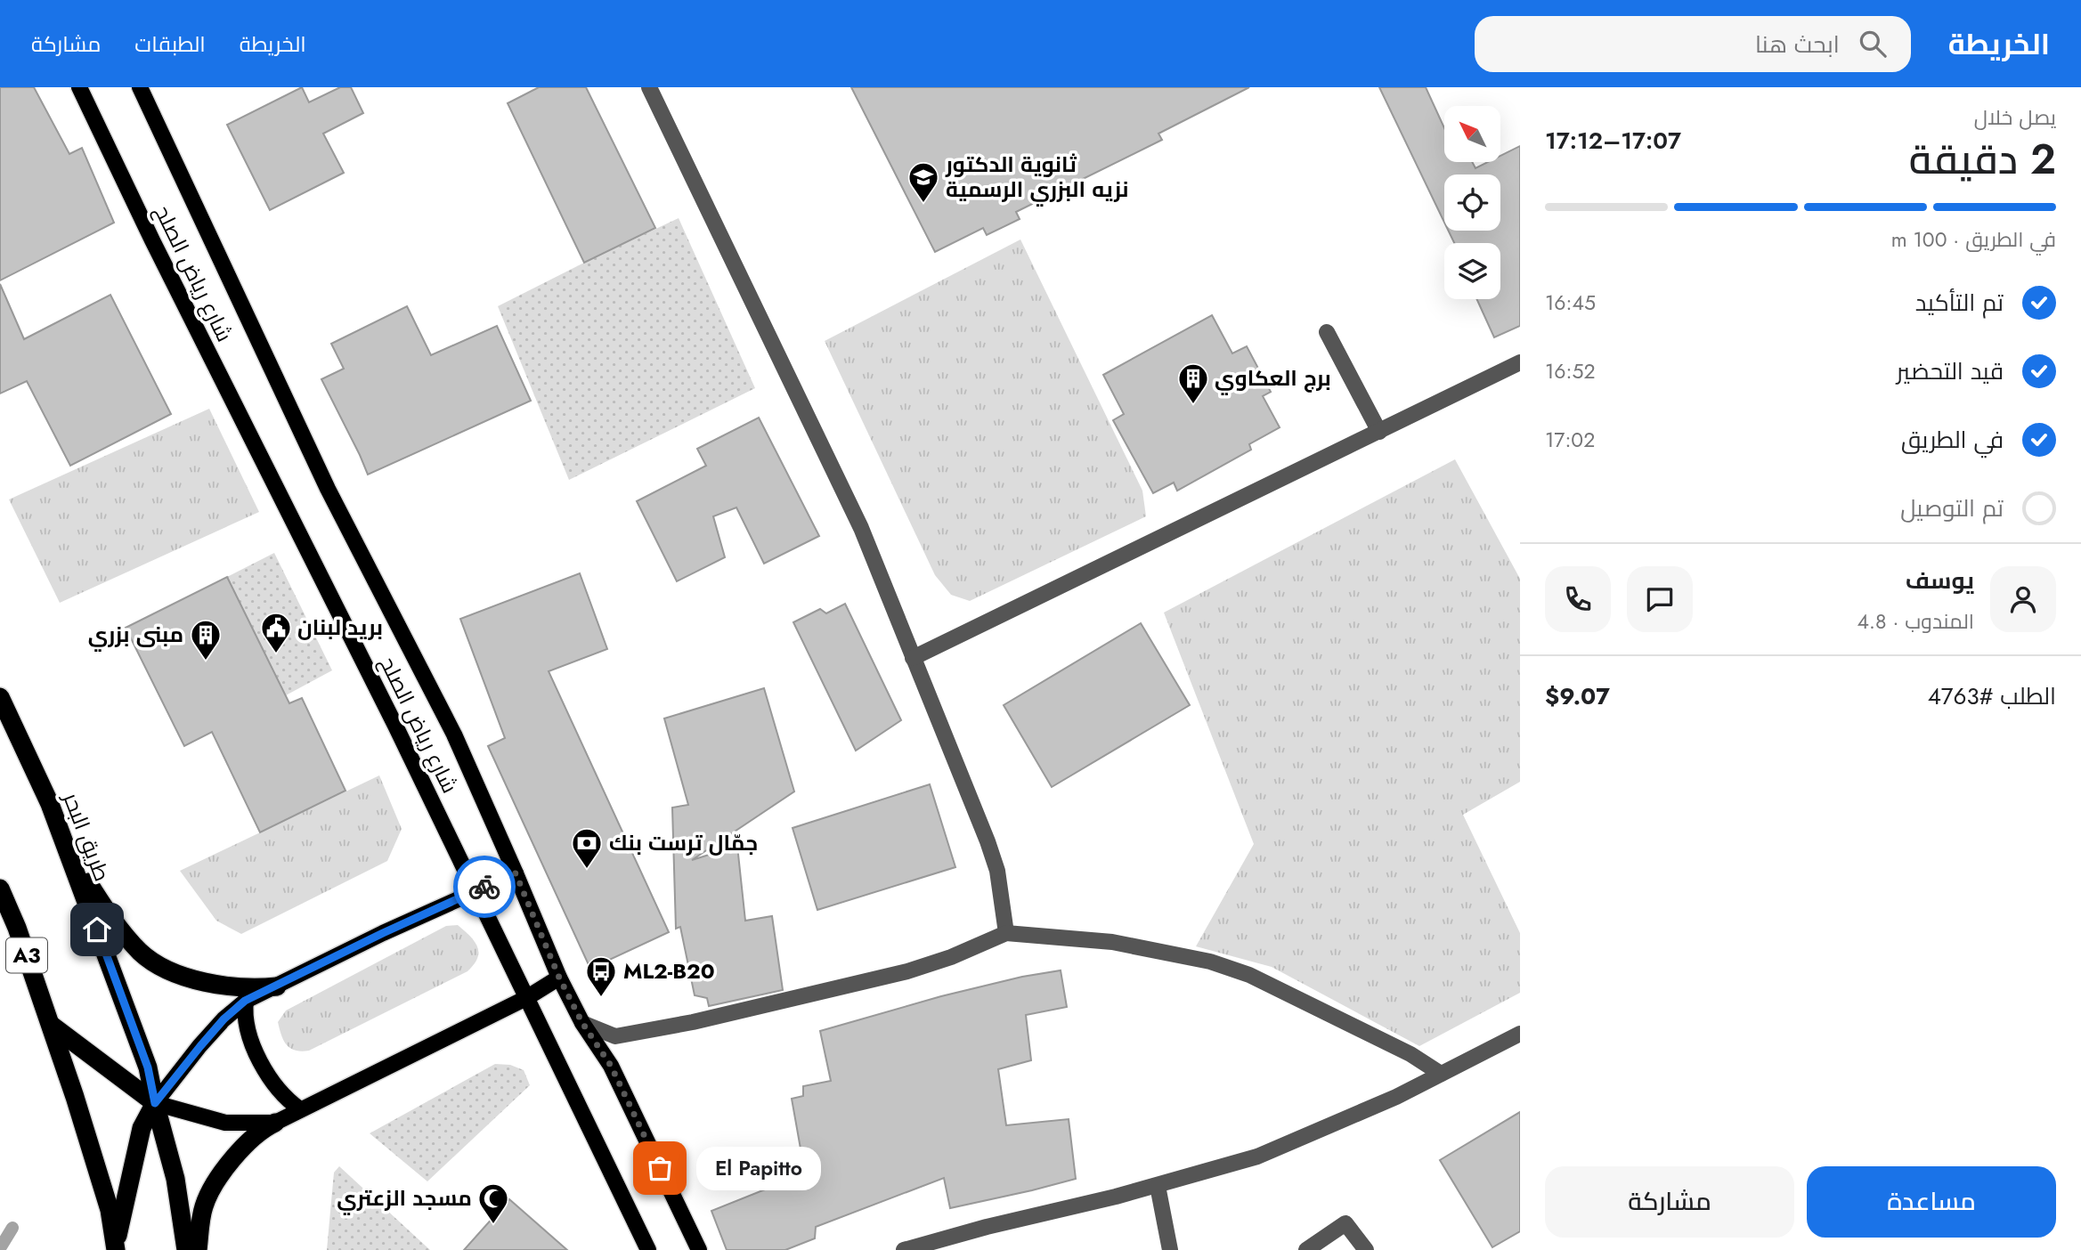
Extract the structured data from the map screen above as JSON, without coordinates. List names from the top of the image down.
{
  "streets": {
    "highway": ["طريق البحر", "A3"],
    "main road": ["شارع رياض الصلح"]
  },
  "places": {
    "school or university": ["ثانوية الدكتور نزيه البزري الرسمية"],
    "building": ["برج العكاوي", "مبنى بزري"],
    "public building": ["بريد لبنان"],
    "bank": ["جمّال ترست بنك"],
    "bus stop": ["ML2-B20"],
    "other": ["El Papitto"],
    "mosque": ["مسجد الزعتري"]
  },
  "north": "top left",
  "page": {
    "header": "الخريطة",
    "search": "ابحث هنا",
    "nav": ["الخريطة", "الطبقات", "مشاركة"],
    "heading": ["2 دقيقة", "يصل خلال", "17:07–17:12"],
    "panel": [
      "يوسف",
      "المندوب · 4.8",
      "الطلب #4763",
      "$9.07"
    ],
    "bar": "في الطريق · 100 m",
    "list": [
      ["تم التأكيد", "16:45"],
      ["قيد التحضير", "16:52"],
      ["في الطريق", "17:02"],
      "تم التوصيل"
    ],
    "bubble": "El Papitto",
    "buttons": ["مساعدة", "مشاركة"]
  }
}
